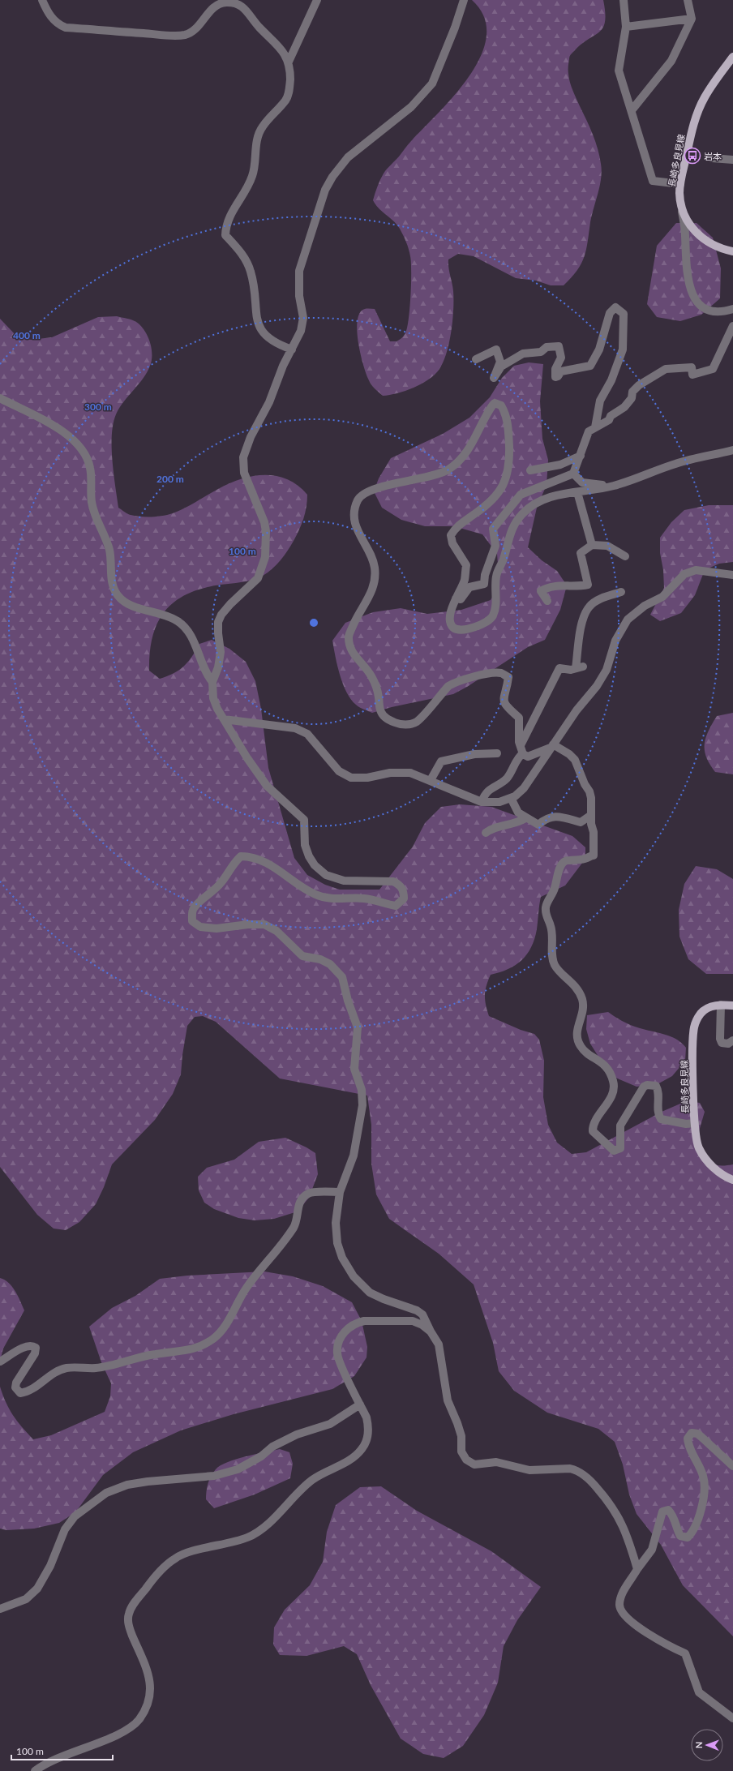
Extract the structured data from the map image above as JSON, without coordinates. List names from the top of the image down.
{
  "streets": {
    "main road": ["長崎多良見線"]
  },
  "places": {
    "bus stop": ["岩本"]
  },
  "scale_bar": "100 m",
  "north": "left",
  "rings": [
    "400 m",
    "300 m",
    "200 m",
    "100 m"
  ]
}
